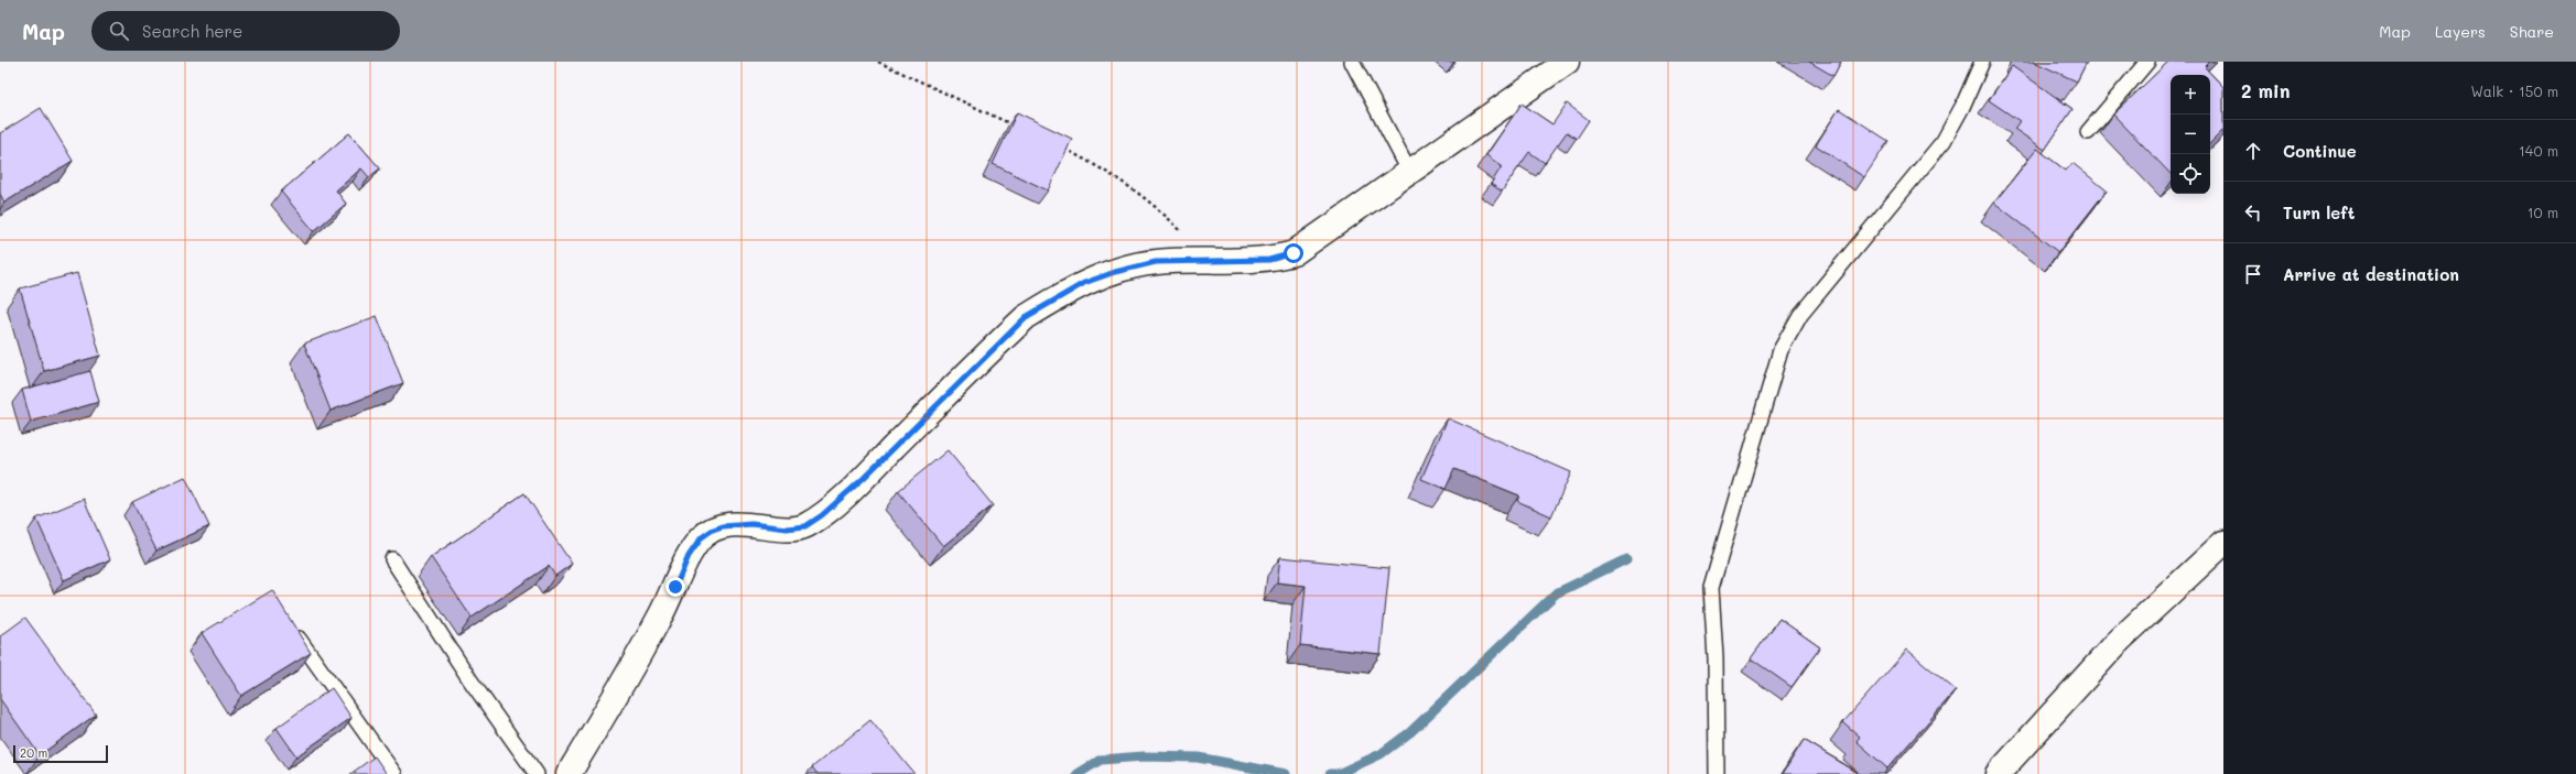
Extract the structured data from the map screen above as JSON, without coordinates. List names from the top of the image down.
{
  "scale_bar": "20 m",
  "page": {
    "header": "Map",
    "search": "Search here",
    "nav": ["Map", "Layers", "Share"],
    "heading": ["2 min", "Walk · 150 m"],
    "map_buttons": ["+", "−"],
    "list": [
      ["Continue", "140 m"],
      ["Turn left", "10 m"],
      "Arrive at destination"
    ],
    "scale": "20 m"
  }
}
